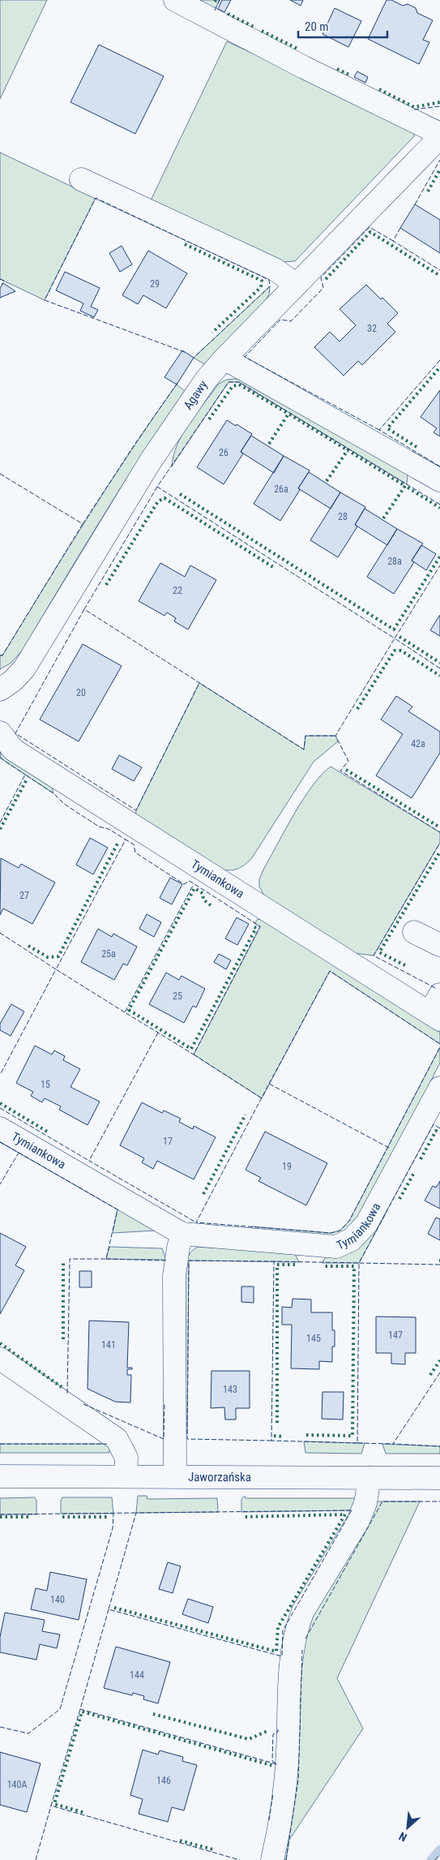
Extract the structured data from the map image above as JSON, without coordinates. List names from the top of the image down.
{
  "streets": {
    "street": ["Agawy", "Tymiankowa", "Jaworzańska"]
  },
  "house_numbers": [
    "29",
    "32",
    "26",
    "26a",
    "28",
    "28a",
    "22",
    "20",
    "42a",
    "27",
    "25a",
    "25",
    "15",
    "17",
    "19",
    "147",
    "145",
    "141",
    "143",
    "140",
    "144",
    "146",
    "140A"
  ],
  "scale_bar": "20 m",
  "north": "bottom left"
}
